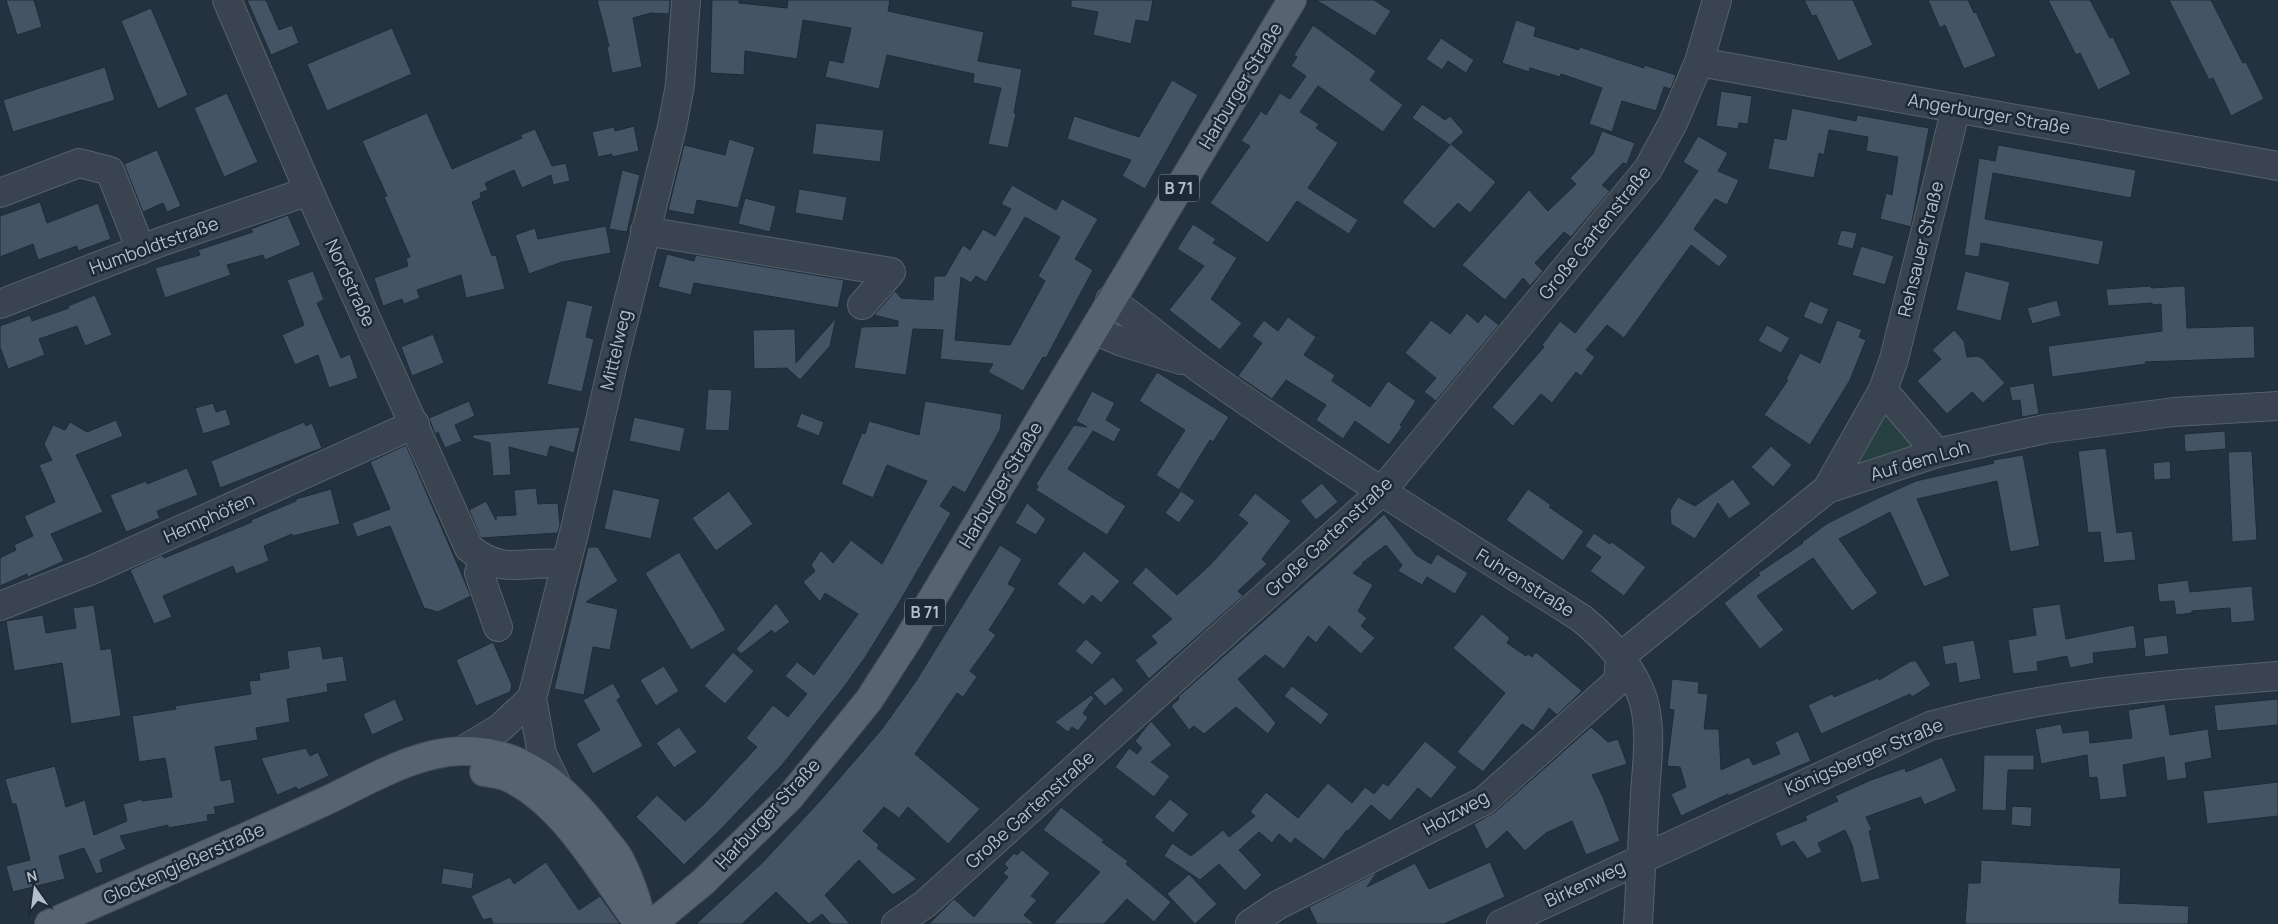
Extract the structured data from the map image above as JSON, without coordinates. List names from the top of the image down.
{
  "streets": {
    "main road": ["Harburger Straße", "B 71", "Glockengießerstraße"],
    "street": [
      "Angerburger Straße",
      "Große Gartenstraße",
      "Humboldtstraße",
      "Rehsauer Straße",
      "Nordstraße",
      "Mittelweg",
      "Auf dem Loh",
      "Hemphöfen",
      "Fuhrenstraße",
      "Königsberger Straße",
      "Holzweg",
      "Birkenweg"
    ]
  },
  "crossings": [
    ["Harburger Straße", "Fuhrenstraße"],
    ["Angerburger Straße", "Große Gartenstraße"],
    ["Angerburger Straße", "Rehsauer Straße"],
    ["Große Gartenstraße", "Fuhrenstraße"],
    ["Humboldtstraße", "Nordstraße"],
    ["Rehsauer Straße", "Auf dem Loh"],
    ["Nordstraße", "Hemphöfen"],
    ["Mittelweg", "Glockengießerstraße"],
    ["Auf dem Loh", "Fuhrenstraße"],
    ["Auf dem Loh", "Holzweg"],
    ["Fuhrenstraße", "Königsberger Straße"],
    ["Fuhrenstraße", "Holzweg"],
    ["Fuhrenstraße", "Birkenweg"],
    ["Königsberger Straße", "Birkenweg"]
  ],
  "north": "top"
}
